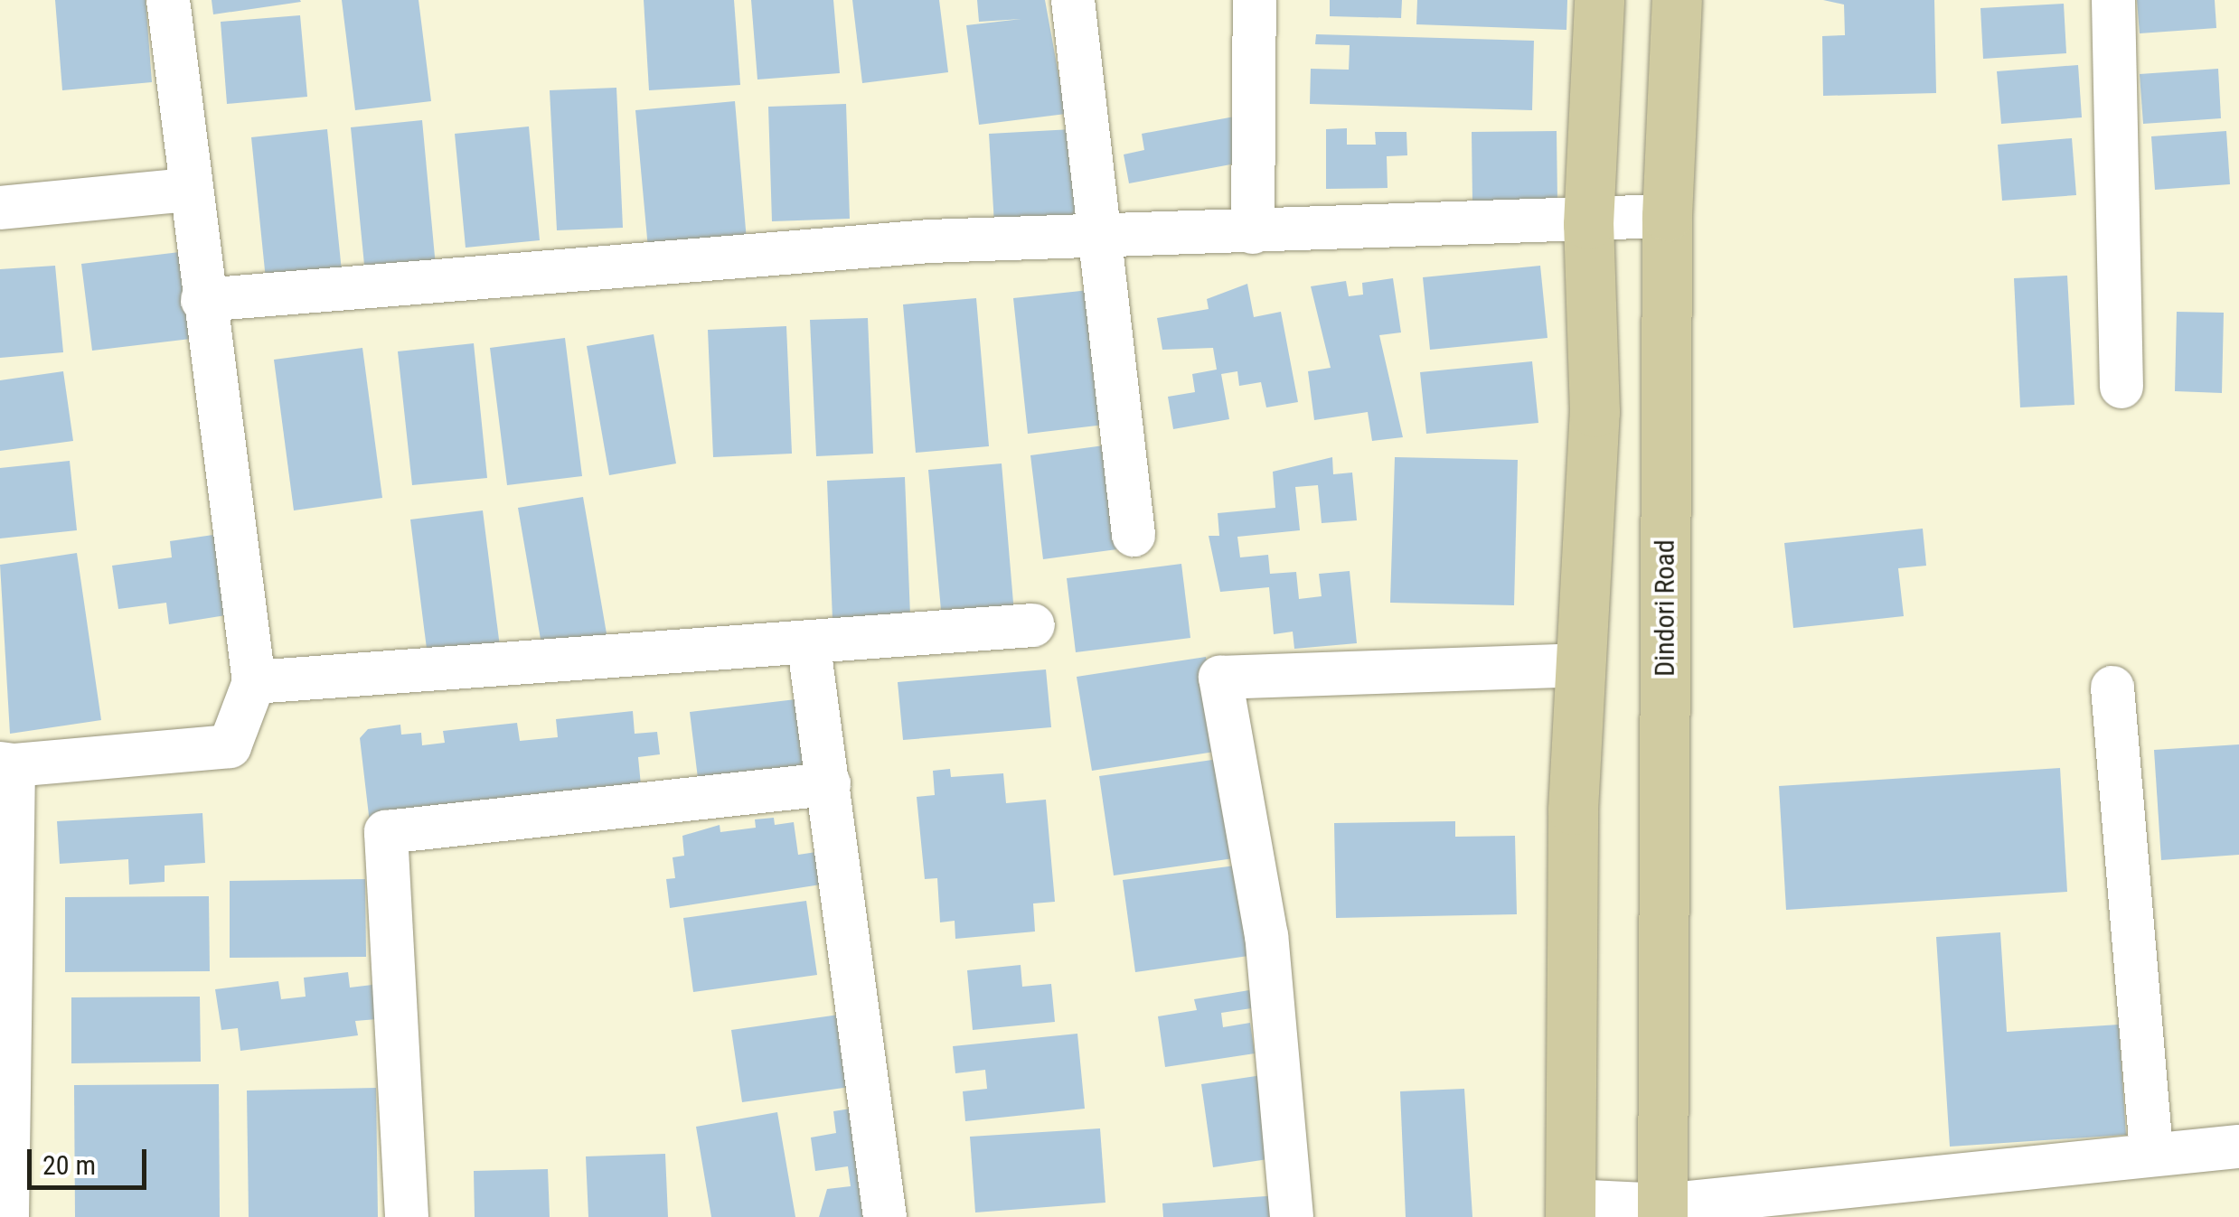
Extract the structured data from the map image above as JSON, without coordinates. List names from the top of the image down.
{
  "streets": {
    "main road": ["Dindori Road"]
  },
  "scale_bar": "20 m"
}
